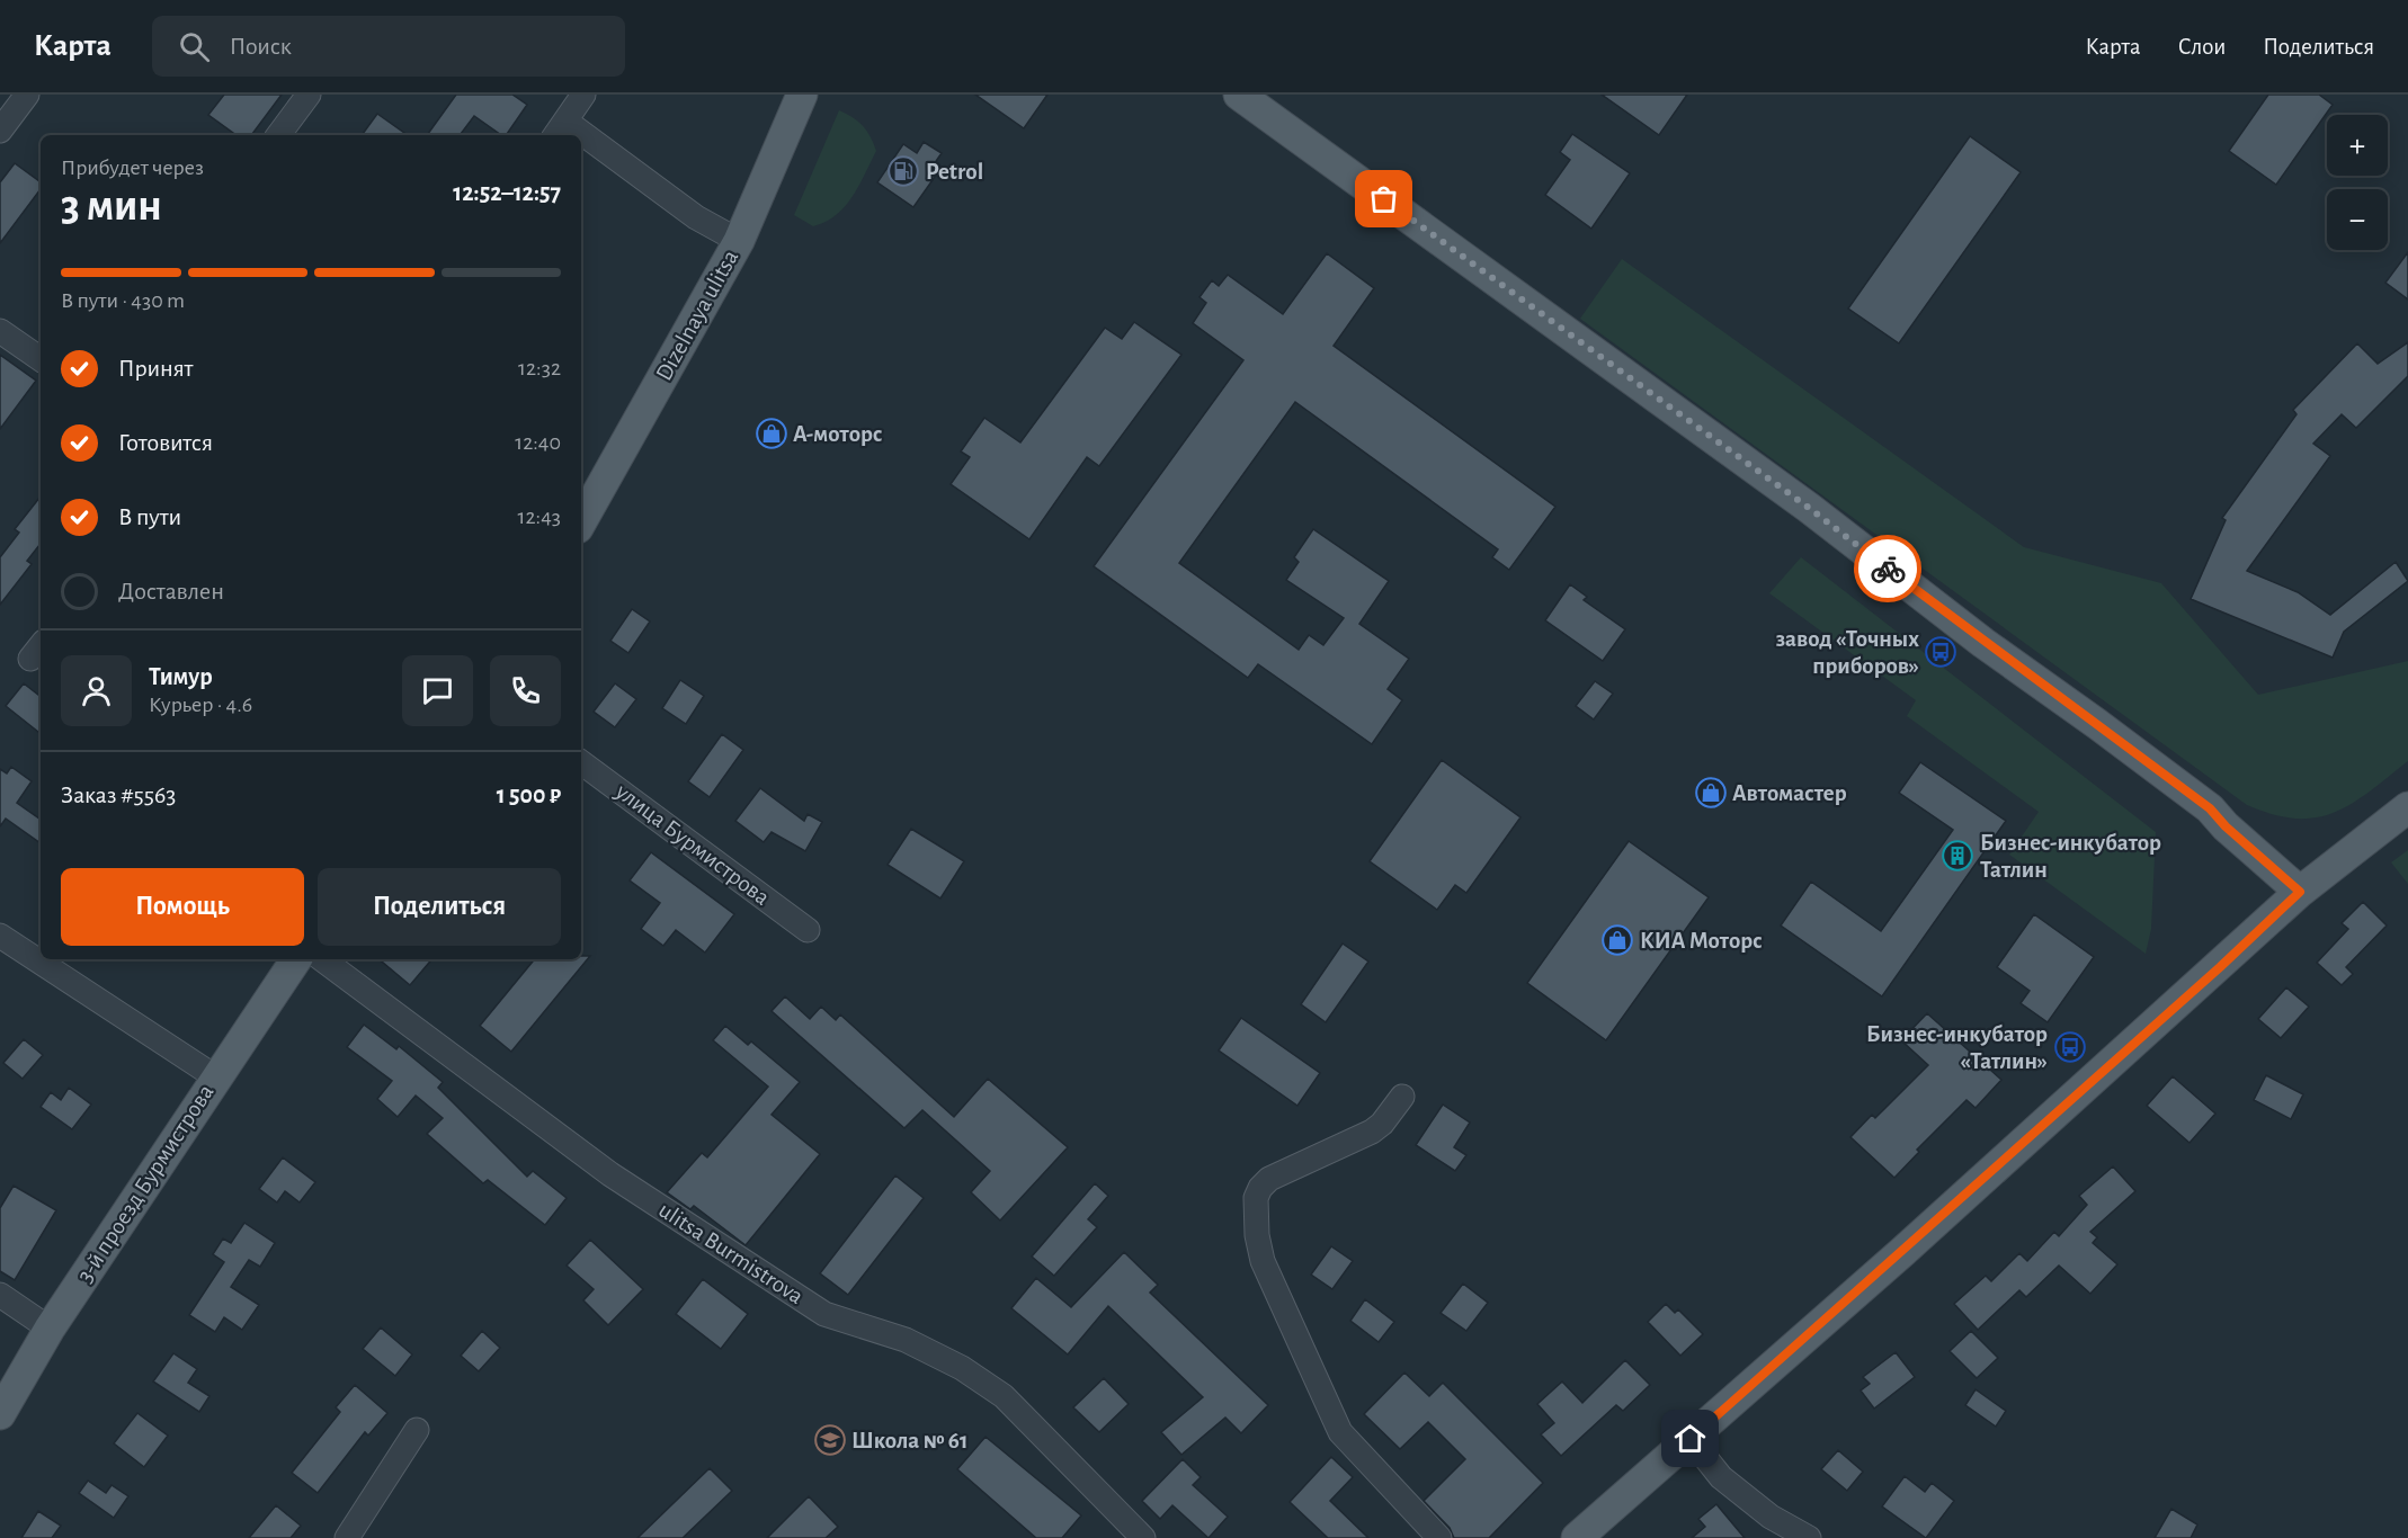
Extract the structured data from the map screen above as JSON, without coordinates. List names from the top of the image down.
{
  "streets": {
    "main road": ["Dizelnaya ulitsa", "3-й проезд Бурмистрова"],
    "street": ["улица Бурмистрова", "ulitsa Burmistrova"]
  },
  "places": {
    "fuel station": ["Petrol"],
    "shop": ["А-моторс", "Автомастер", "КИА Моторс"],
    "bus stop": ["завод «Точных приборов»", "Бизнес-инкубатор «Татлин»"],
    "building": ["Бизнес-инкубатор Татлин"],
    "school or university": ["Школа № 61"]
  },
  "page": {
    "header": "Карта",
    "search": "Поиск",
    "nav": ["Карта", "Слои", "Поделиться"],
    "map_buttons": ["+", "−"],
    "heading": ["3 мин", "Прибудет через", "12:52–12:57"],
    "panel": [
      "Тимур",
      "Курьер · 4.6",
      "Заказ #5563",
      "1 500 ₽"
    ],
    "bar": "В пути · 430 m",
    "list": [
      ["Принят", "12:32"],
      ["Готовится", "12:40"],
      ["В пути", "12:43"],
      "Доставлен"
    ],
    "buttons": ["Помощь", "Поделиться"]
  }
}
